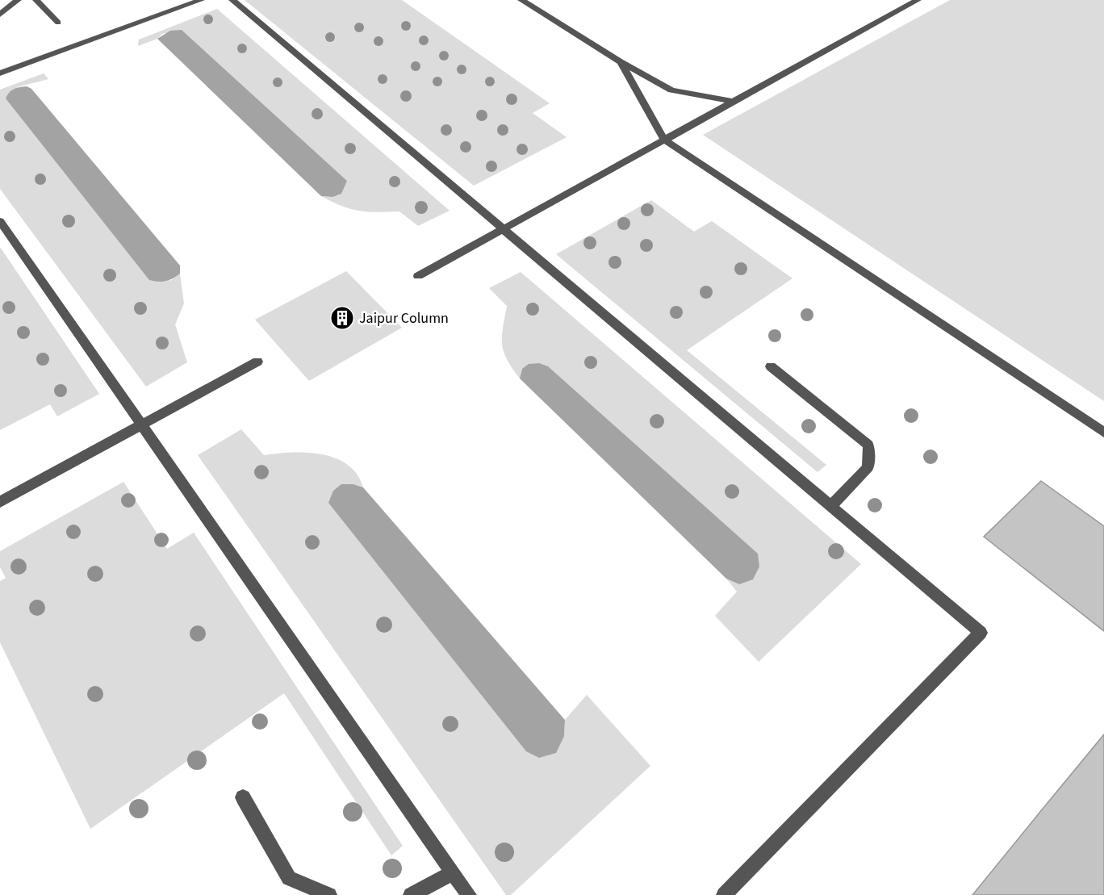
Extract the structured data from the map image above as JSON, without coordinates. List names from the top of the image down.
{
  "places": {
    "building": ["Jaipur Column"]
  }
}
